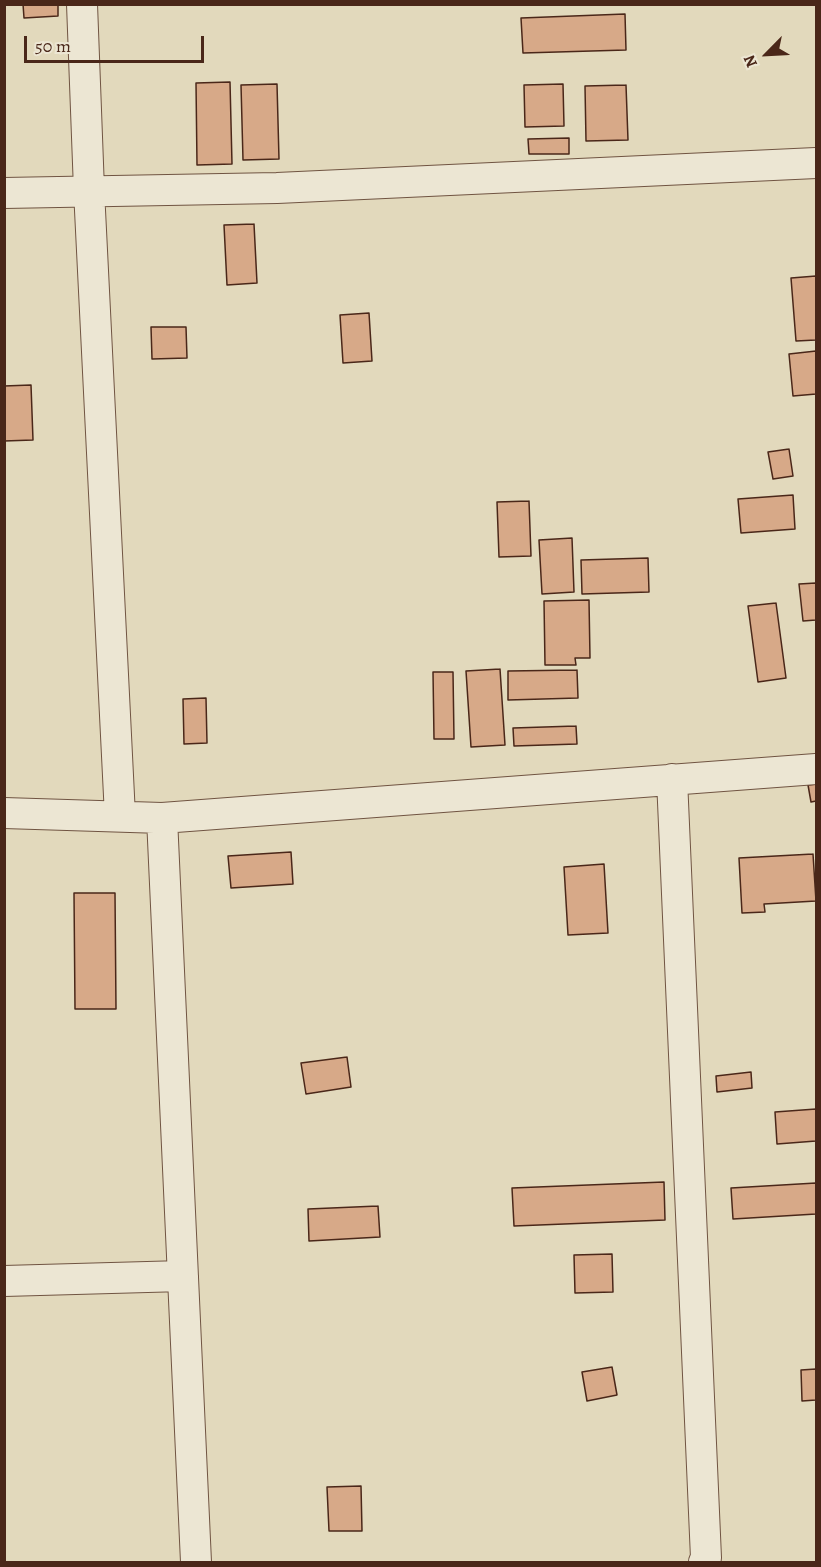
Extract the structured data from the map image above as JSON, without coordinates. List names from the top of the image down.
{
  "scale_bar": "50 m",
  "north": "bottom left"
}
